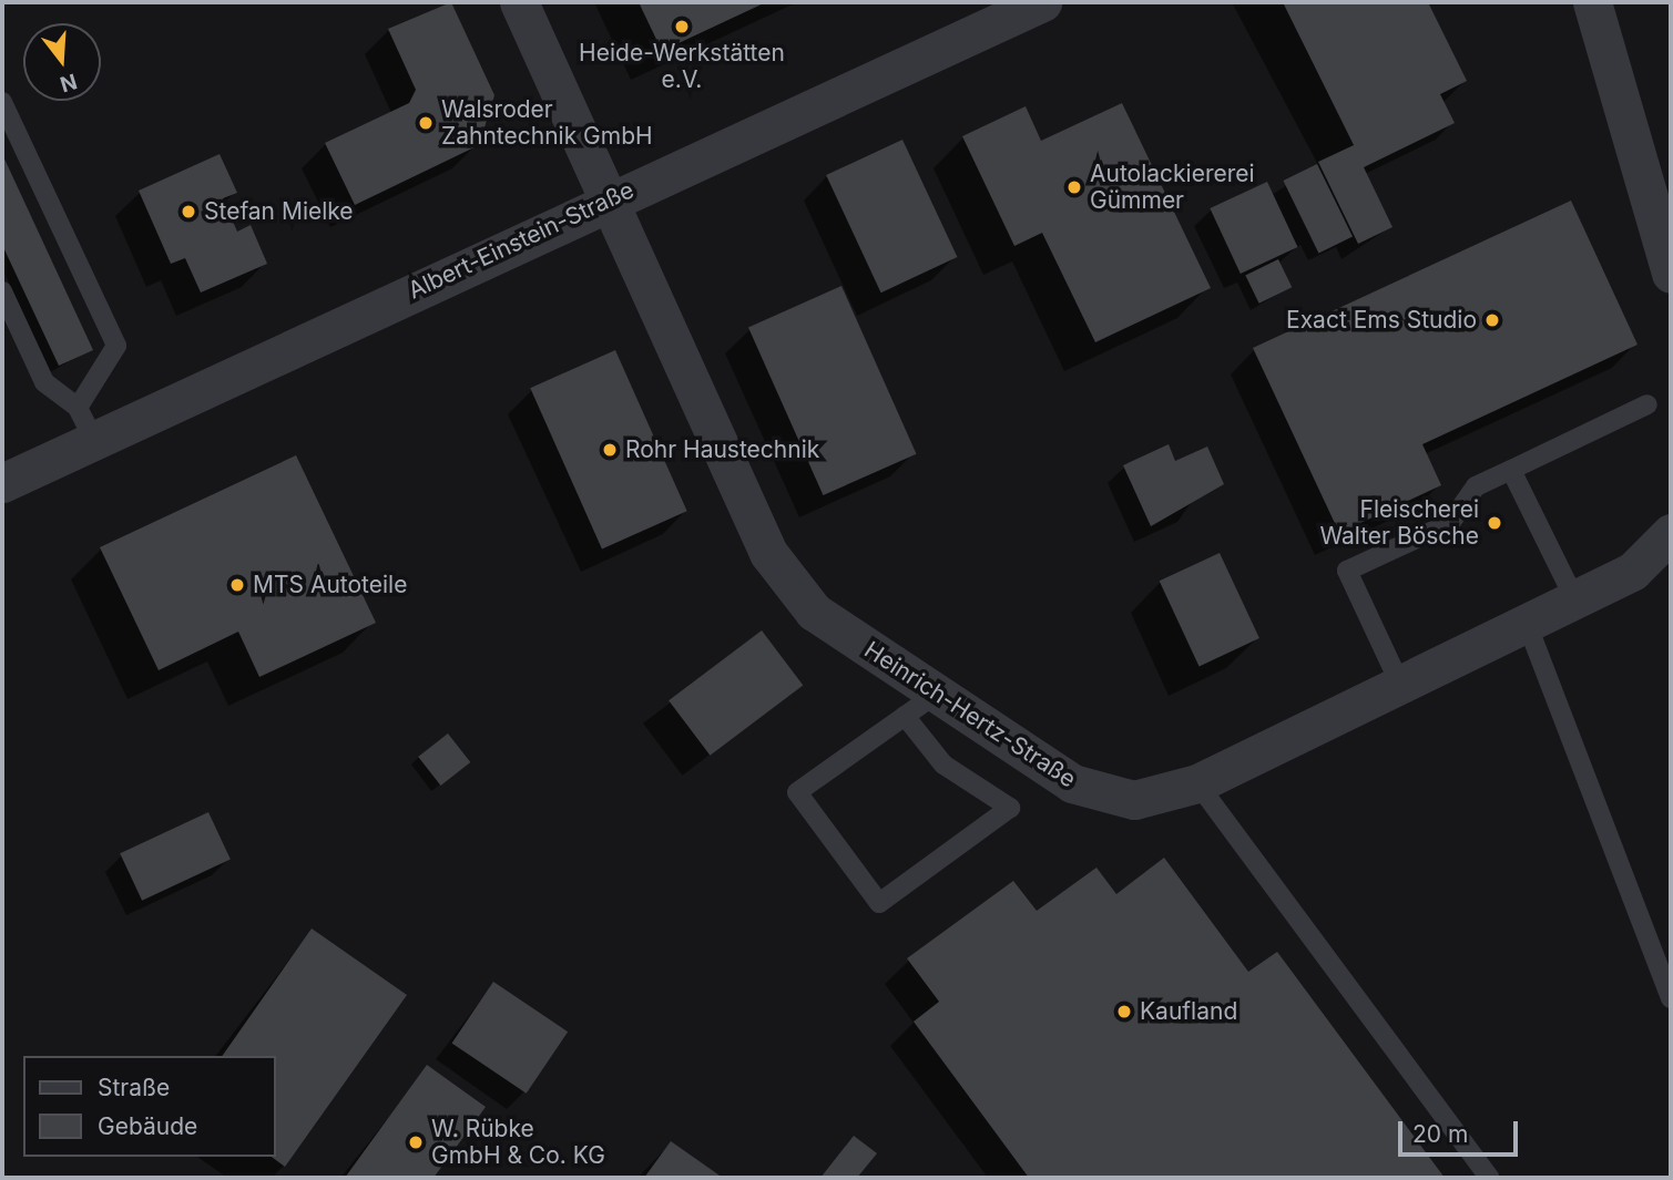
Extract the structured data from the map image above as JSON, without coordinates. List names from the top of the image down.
{
  "streets": {
    "street": ["Albert-Einstein-Straße", "Heinrich-Hertz-Straße"]
  },
  "crossings": [
    ["Albert-Einstein-Straße", "Heinrich-Hertz-Straße"]
  ],
  "places": [
    "Heide-Werkstätten e.V.",
    "Walsroder Zahntechnik GmbH",
    "Autolackiererei Gümmer",
    "Stefan Mielke",
    "Exact Ems Studio",
    "Rohr Haustechnik",
    "Fleischerei Walter Bösche",
    "MTS Autoteile",
    "Kaufland",
    "W. Rübke GmbH & Co. KG"
  ],
  "legend": ["Straße", "Gebäude"],
  "scale_bar": "20 m",
  "north": "bottom"
}
